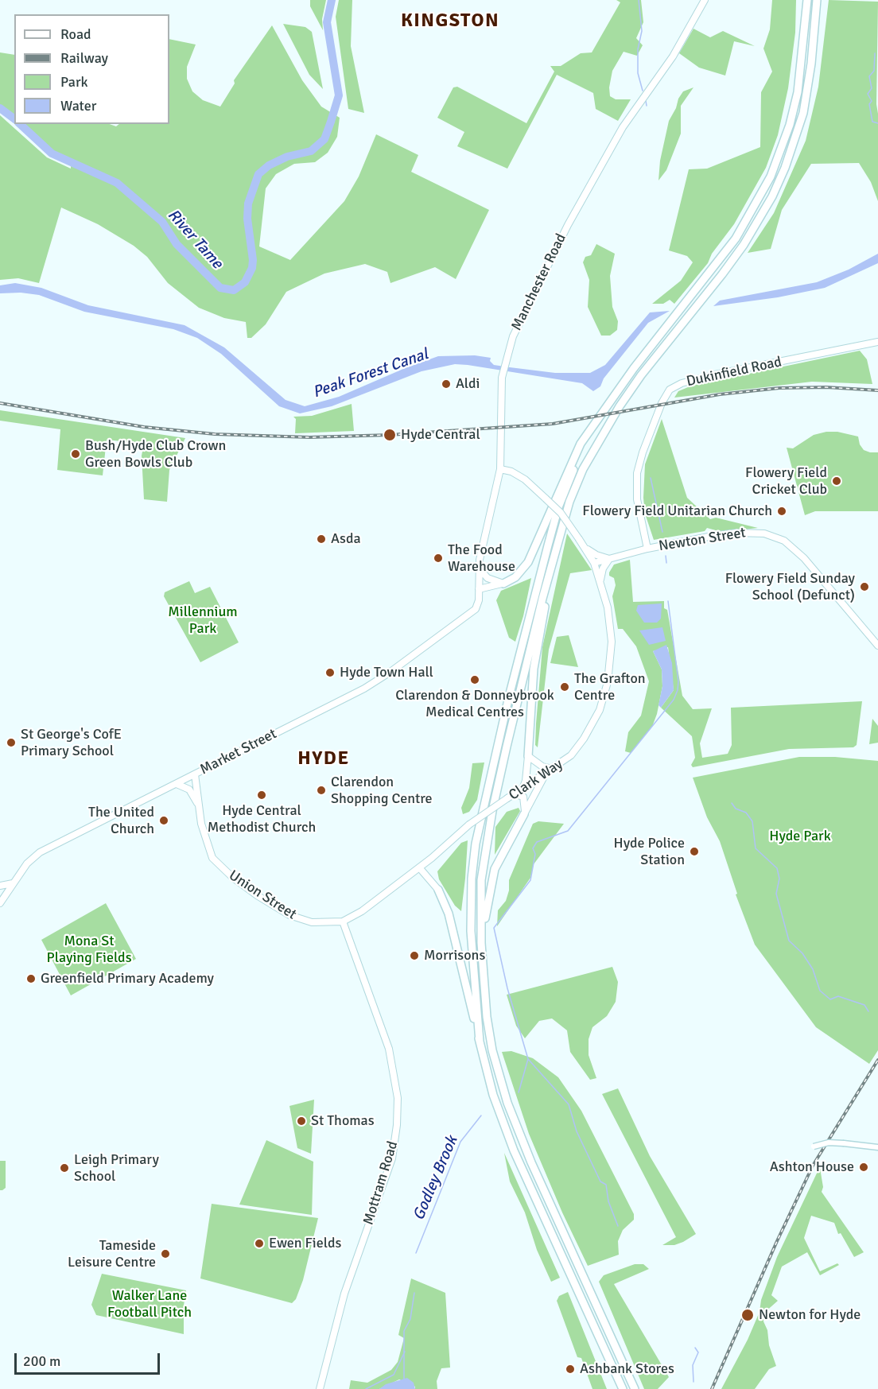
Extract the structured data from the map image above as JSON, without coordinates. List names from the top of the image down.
{
  "streets": {
    "main road": [
      "Manchester Road",
      "Dukinfield Road",
      "Newton Street",
      "Market Street",
      "Clark Way",
      "Union Street",
      "Mottram Road"
    ]
  },
  "crossings": [
    ["Manchester Road", "Market Street"],
    ["Manchester Road", "Clark Way"],
    ["Dukinfield Road", "Newton Street"],
    ["Newton Street", "Clark Way"],
    ["Market Street", "Union Street"],
    ["Clark Way", "Union Street"],
    ["Clark Way", "Mottram Road"],
    ["Union Street", "Mottram Road"]
  ],
  "districts": ["KINGSTON", "HYDE"],
  "water": ["River Tame", "Peak Forest Canal", "Godley Brook"],
  "parks": [
    "Millennium Park",
    "Hyde Park",
    "Mona St Playing Fields",
    "Walker Lane Football Pitch"
  ],
  "places": [
    "Aldi",
    "Hyde Central",
    "Bush/Hyde Club Crown Green Bowls Club",
    "Flowery Field Cricket Club",
    "Flowery Field Unitarian Church",
    "Asda",
    "The Food Warehouse",
    "Flowery Field Sunday School (Defunct)",
    "Hyde Town Hall",
    "Clarendon & Donneybrook Medical Centres",
    "The Grafton Centre",
    "St George's CofE Primary School",
    "Clarendon Shopping Centre",
    "Hyde Central Methodist Church",
    "The United Church",
    "Hyde Police Station",
    "Morrisons",
    "Greenfield Primary Academy",
    "St Thomas",
    "Ashton House",
    "Leigh Primary School",
    "Ewen Fields",
    "Tameside Leisure Centre",
    "Newton for Hyde",
    "Ashbank Stores"
  ],
  "legend": [
    "Road",
    "Railway",
    "Park",
    "Water"
  ],
  "scale_bar": "200 m"
}
